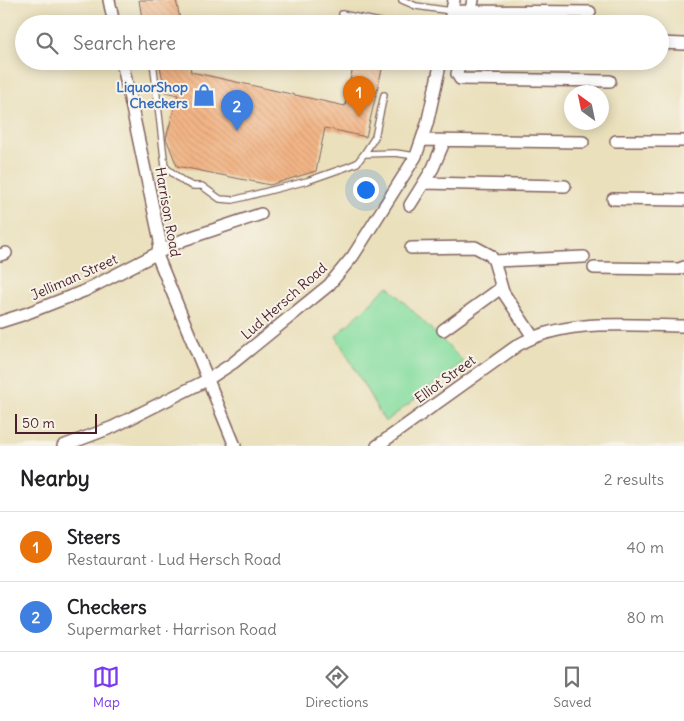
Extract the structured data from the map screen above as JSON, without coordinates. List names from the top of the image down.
{
  "streets": {
    "street": [
      "Harrison Road",
      "Jelliman Street",
      "Lud Hersch Road",
      "Elliot Street"
    ]
  },
  "crossings": [
    ["Harrison Road", "Jelliman Street"],
    ["Harrison Road", "Lud Hersch Road"]
  ],
  "places": {
    "shop": ["LiquorShop Checkers"]
  },
  "scale_bar": "50 m",
  "north": "top left",
  "page": {
    "search": "Search here",
    "pins": ["1", "2"],
    "scale": "50 m",
    "heading": ["Nearby", "2 results"],
    "list": [
      {
        "mark": "1",
        "name": "Steers",
        "note": "Restaurant · Lud Hersch Road",
        "value": "40 m"
      },
      {
        "mark": "2",
        "name": "Checkers",
        "note": "Supermarket · Harrison Road",
        "value": "80 m"
      }
    ],
    "nav": ["Map", "Directions", "Saved"]
  }
}
